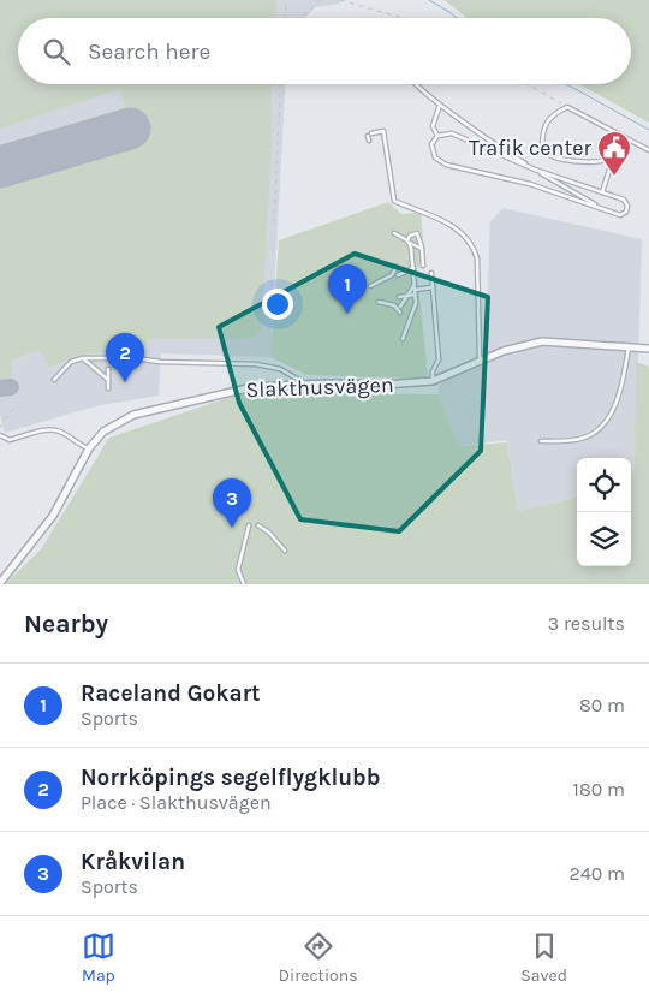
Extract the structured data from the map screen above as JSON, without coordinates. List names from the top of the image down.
{
  "streets": {
    "street": ["Slakthusvägen"]
  },
  "places": {
    "public building": ["Trafik center"]
  },
  "page": {
    "search": "Search here",
    "pins": ["1", "2", "3"],
    "heading": ["Nearby", "3 results"],
    "list": [
      {
        "mark": "1",
        "name": "Raceland Gokart",
        "note": "Sports",
        "value": "80 m"
      },
      {
        "mark": "2",
        "name": "Norrköpings segelflygklubb",
        "note": "Place · Slakthusvägen",
        "value": "180 m"
      },
      {
        "mark": "3",
        "name": "Kråkvilan",
        "note": "Sports",
        "value": "240 m"
      }
    ],
    "nav": ["Map", "Directions", "Saved"]
  }
}
